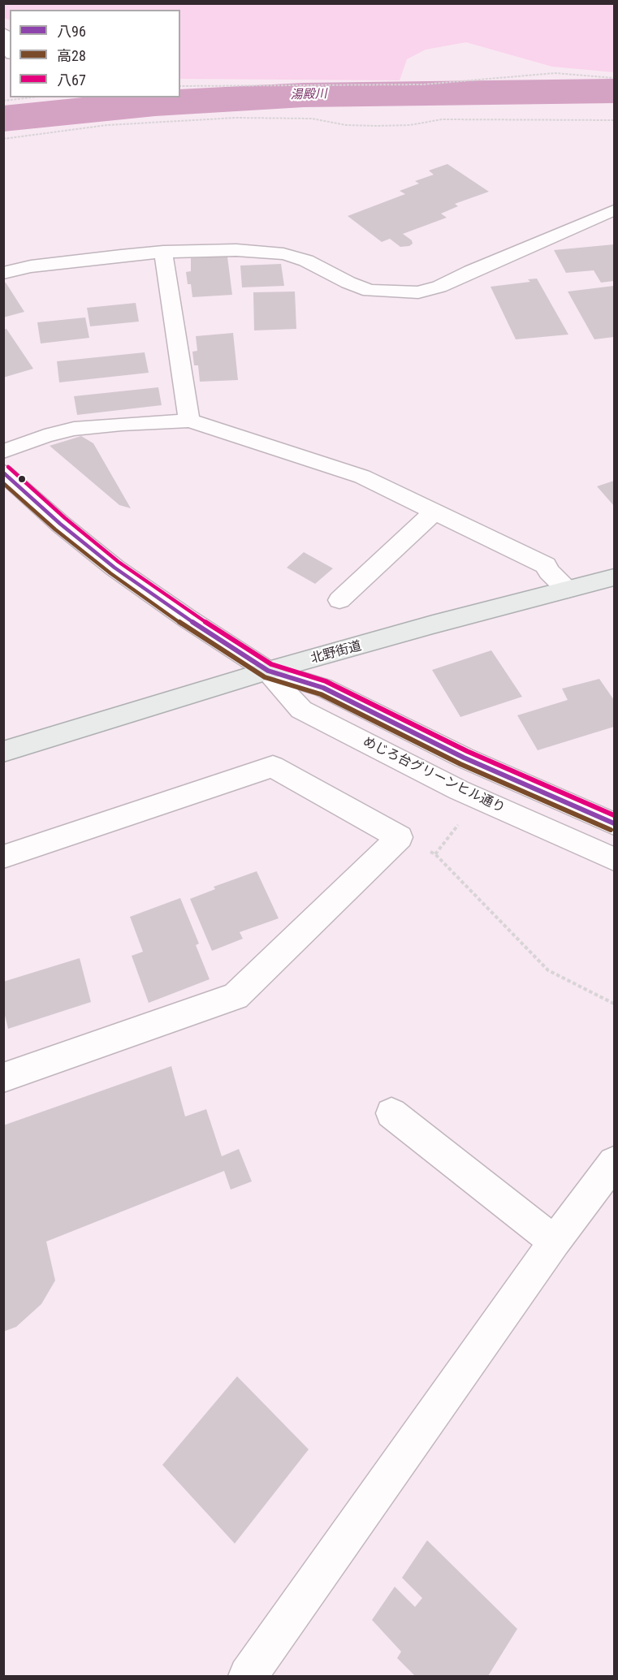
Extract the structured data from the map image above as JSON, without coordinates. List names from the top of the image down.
{
  "streets": {
    "main road": ["北野街道"],
    "street": ["めじろ台グリーンヒル通り"]
  },
  "crossings": [
    ["北野街道", "めじろ台グリーンヒル通り"]
  ],
  "water": ["湯殿川"],
  "lines": ["transit line 八67", "transit line 八96", "transit line 高28"],
  "legend": ["八96", "高28", "八67"]
}
